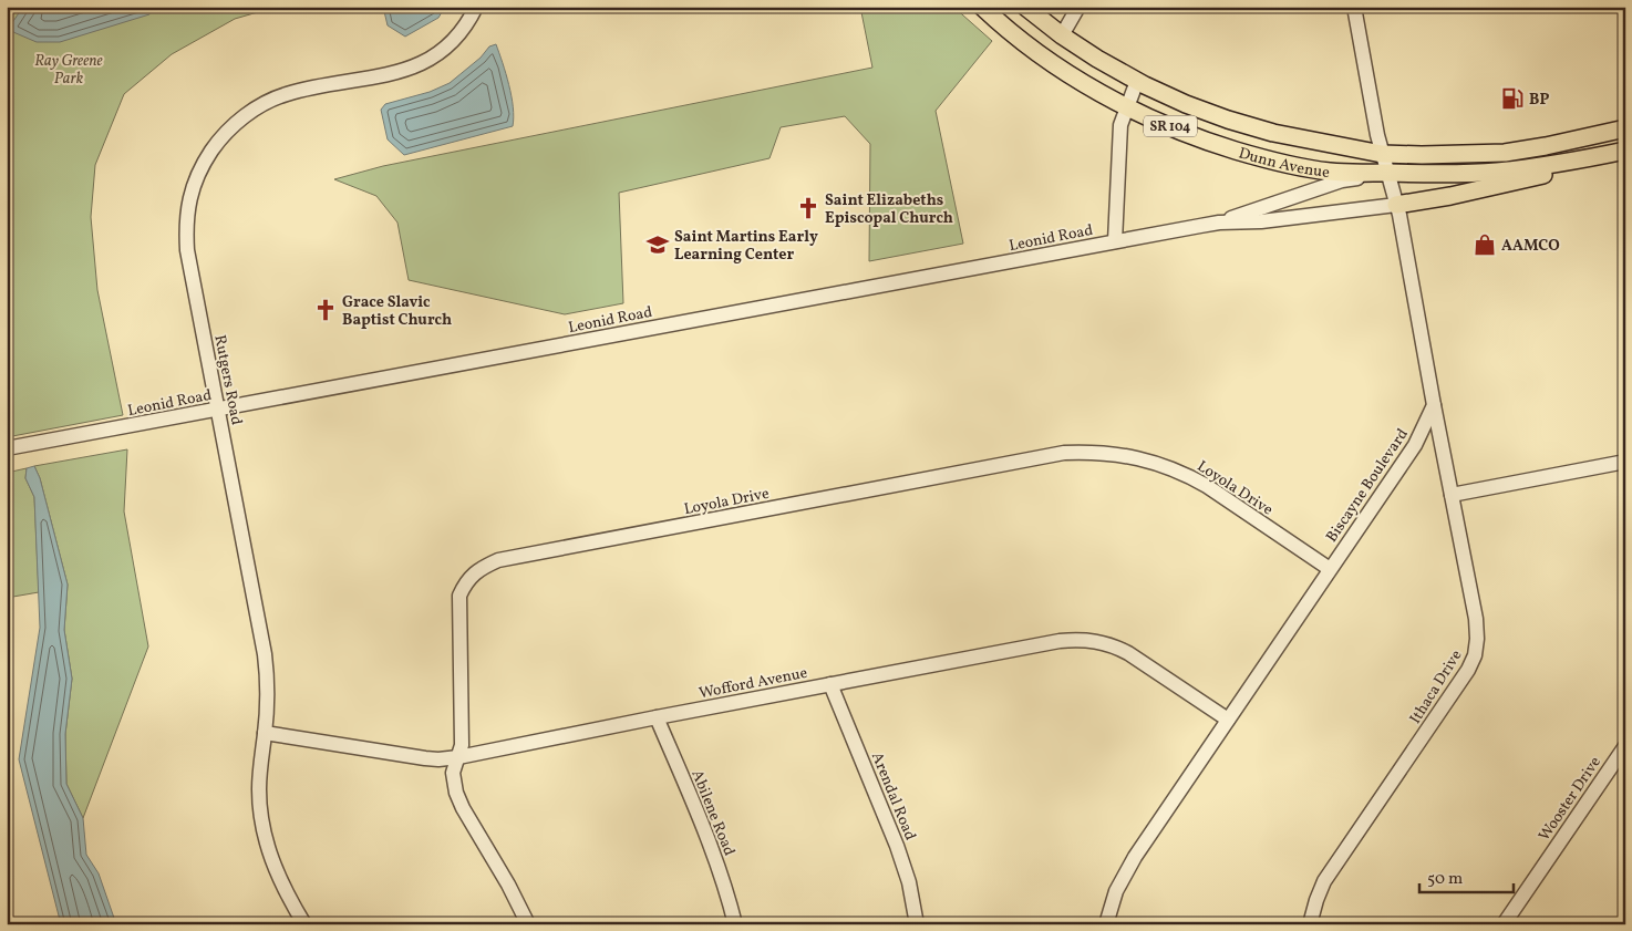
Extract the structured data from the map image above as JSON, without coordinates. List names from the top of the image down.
{
  "streets": {
    "main road": ["SR 104", "Dunn Avenue"],
    "street": [
      "Leonid Road",
      "Rutgers Road",
      "Biscayne Boulevard",
      "Loyola Drive",
      "Wofford Avenue",
      "Ithaca Drive",
      "Arendal Road",
      "Wooster Drive",
      "Abilene Road"
    ]
  },
  "crossings": [
    ["Dunn Avenue", "Leonid Road"],
    ["Leonid Road", "Rutgers Road"],
    ["Rutgers Road", "Wofford Avenue"],
    ["Biscayne Boulevard", "Loyola Drive"],
    ["Biscayne Boulevard", "Wofford Avenue"],
    ["Biscayne Boulevard", "Ithaca Drive"],
    ["Loyola Drive", "Wofford Avenue"],
    ["Wofford Avenue", "Arendal Road"],
    ["Wofford Avenue", "Abilene Road"]
  ],
  "parks": ["Ray Greene Park"],
  "places": {
    "fuel station": ["BP"],
    "church": ["Saint Elizabeths Episcopal Church", "Grace Slavic Baptist Church"],
    "school or university": ["Saint Martins Early Learning Center"],
    "shop": ["AAMCO"]
  },
  "scale_bar": "50 m"
}
